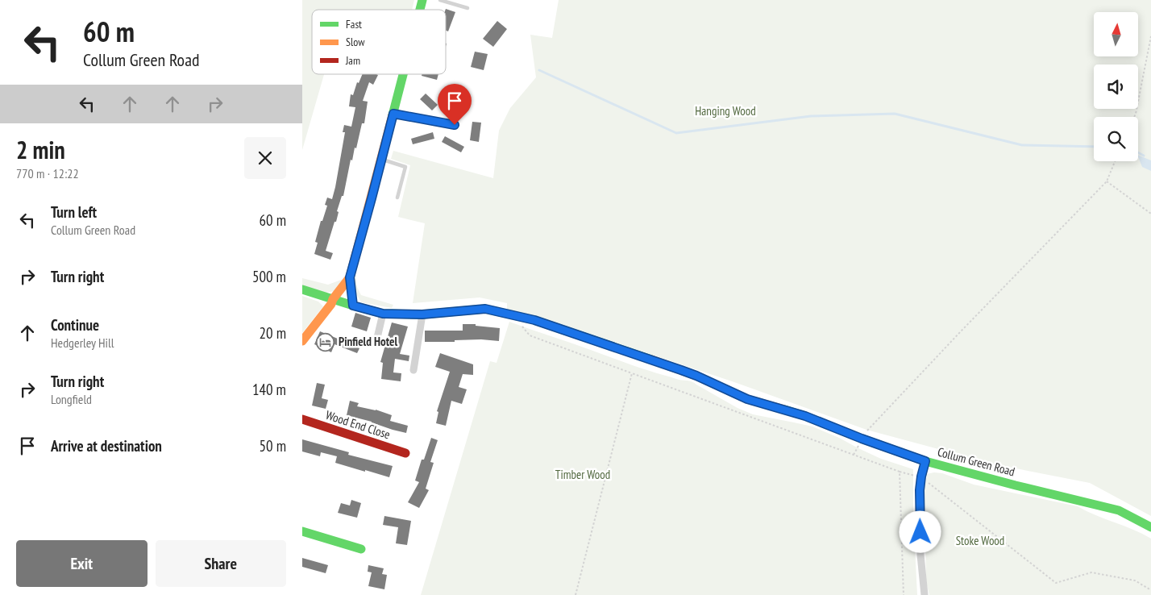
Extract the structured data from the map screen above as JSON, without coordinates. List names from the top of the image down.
{
  "streets": {
    "street": ["Wood End Close", "Collum Green Road"]
  },
  "parks": ["Hanging Wood", "Timber Wood", "Stoke Wood"],
  "places": {
    "hotel": ["Pinfield Hotel"]
  },
  "legend": ["Fast", "Slow", "Jam"],
  "north": "top",
  "page": {
    "turn": ["60 m", "Collum Green Road"],
    "heading": ["2 min", "770 m · 12:22"],
    "list": [
      {
        "name": "Turn left",
        "note": "Collum Green Road",
        "value": "60 m"
      },
      {
        "name": "Turn right",
        "value": "500 m"
      },
      {
        "name": "Continue",
        "note": "Hedgerley Hill",
        "value": "20 m"
      },
      {
        "name": "Turn right",
        "note": "Longfield",
        "value": "140 m"
      },
      {
        "name": "Arrive at destination",
        "value": "50 m"
      }
    ],
    "buttons": ["Exit", "Share"]
  }
}
